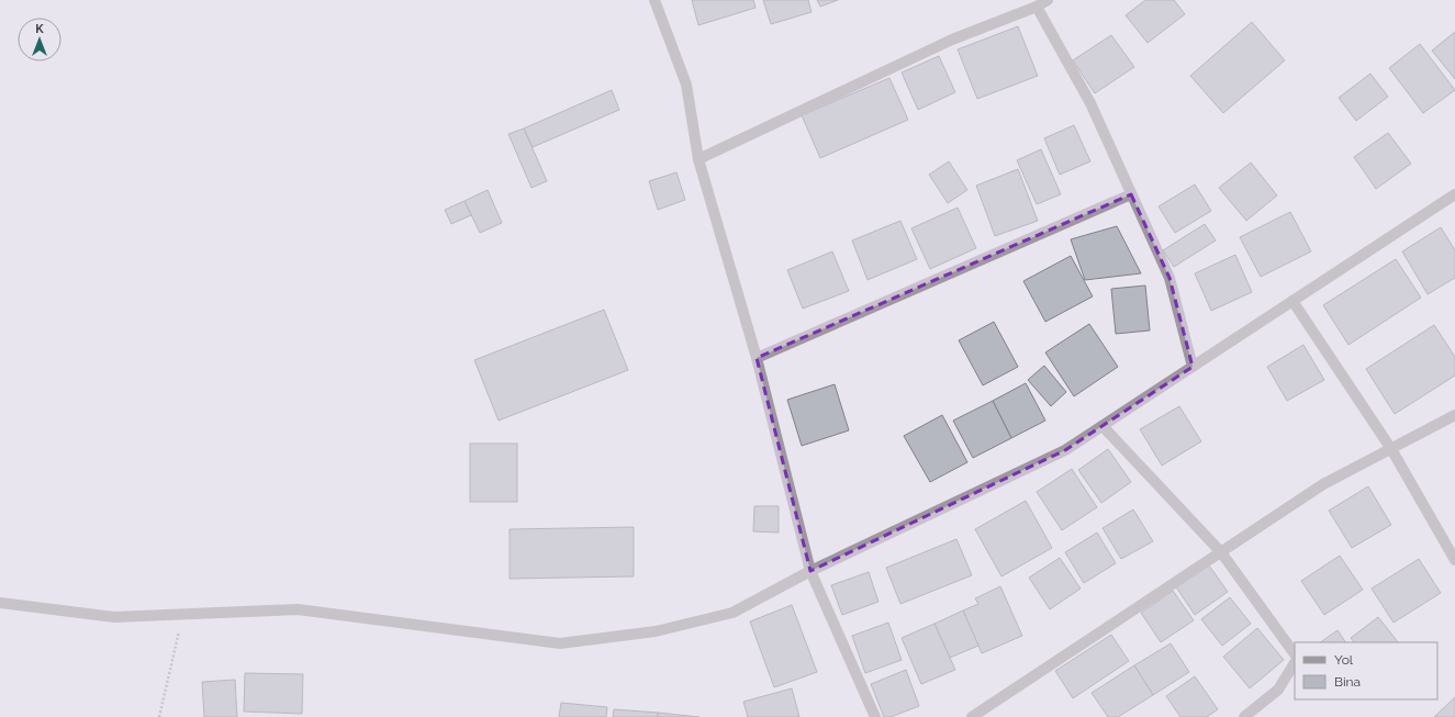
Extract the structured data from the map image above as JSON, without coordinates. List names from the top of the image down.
{
  "legend": ["Yol", "Bina"],
  "north": "top"
}
